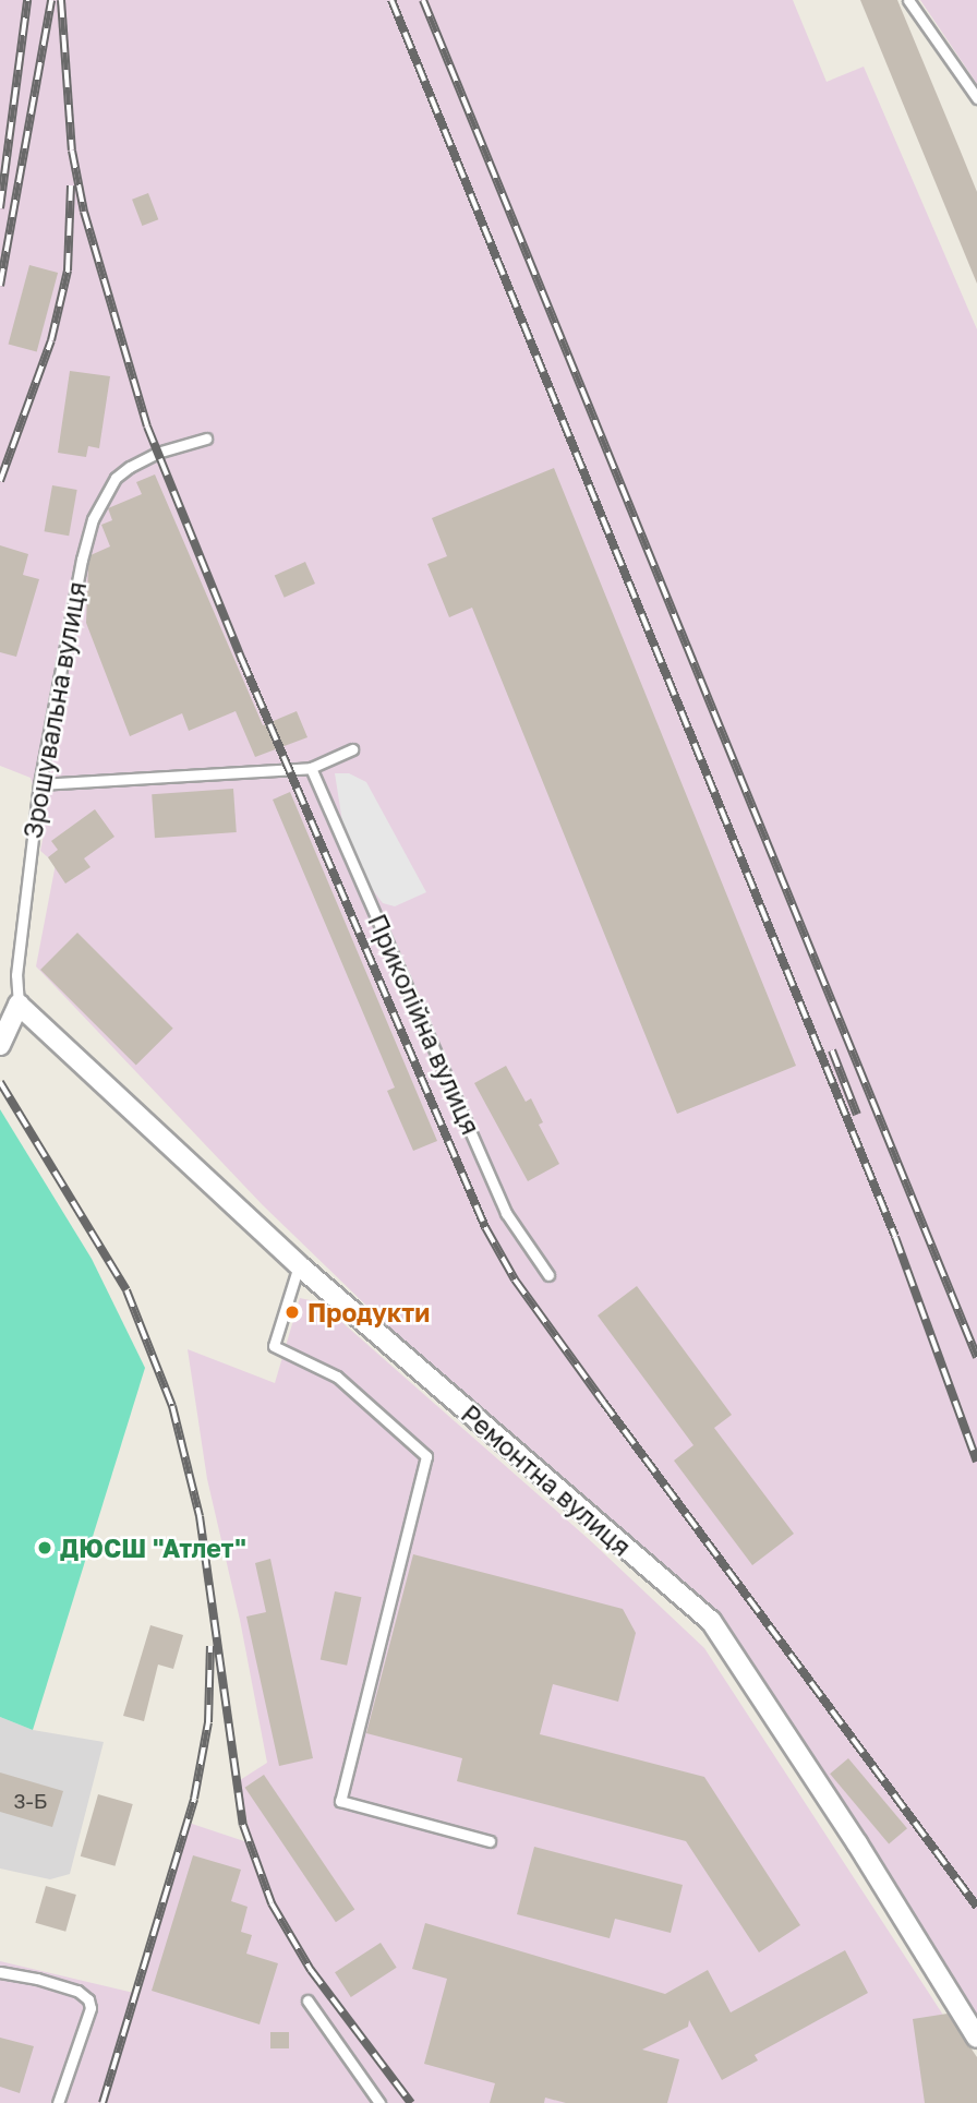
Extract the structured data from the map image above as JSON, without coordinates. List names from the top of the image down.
{
  "streets": {
    "street": ["Зрошувальна вулиця", "Ремонтна вулиця"],
    "lane": ["Приколійна вулиця"]
  },
  "crossings": [
    ["Зрошувальна вулиця", "Ремонтна вулиця"]
  ],
  "places": ["Продукти", "ДЮСШ \"Атлет\""],
  "house_numbers": ["3-Б"]
}
